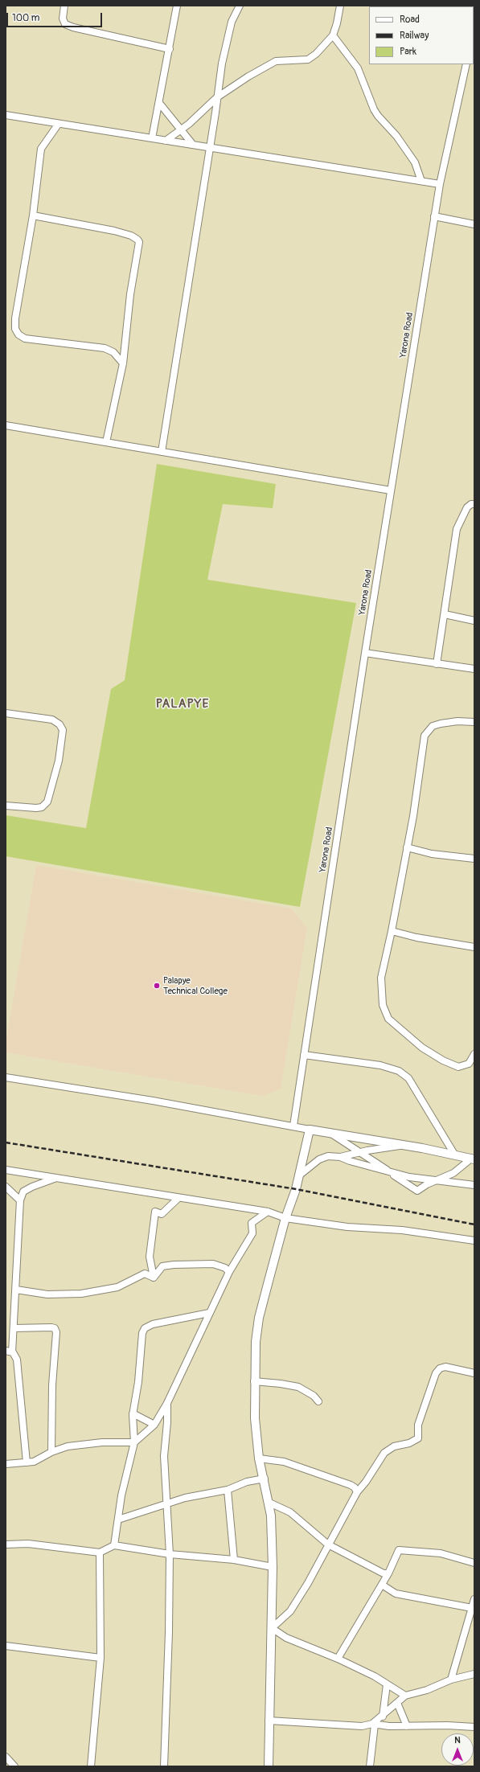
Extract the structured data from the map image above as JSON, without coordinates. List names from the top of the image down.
{
  "streets": {
    "street": ["Yarona Road"]
  },
  "districts": ["PALAPYE"],
  "places": ["Palapye Technical College"],
  "legend": ["Road", "Railway", "Park"],
  "scale_bar": "100 m",
  "north": "top"
}
